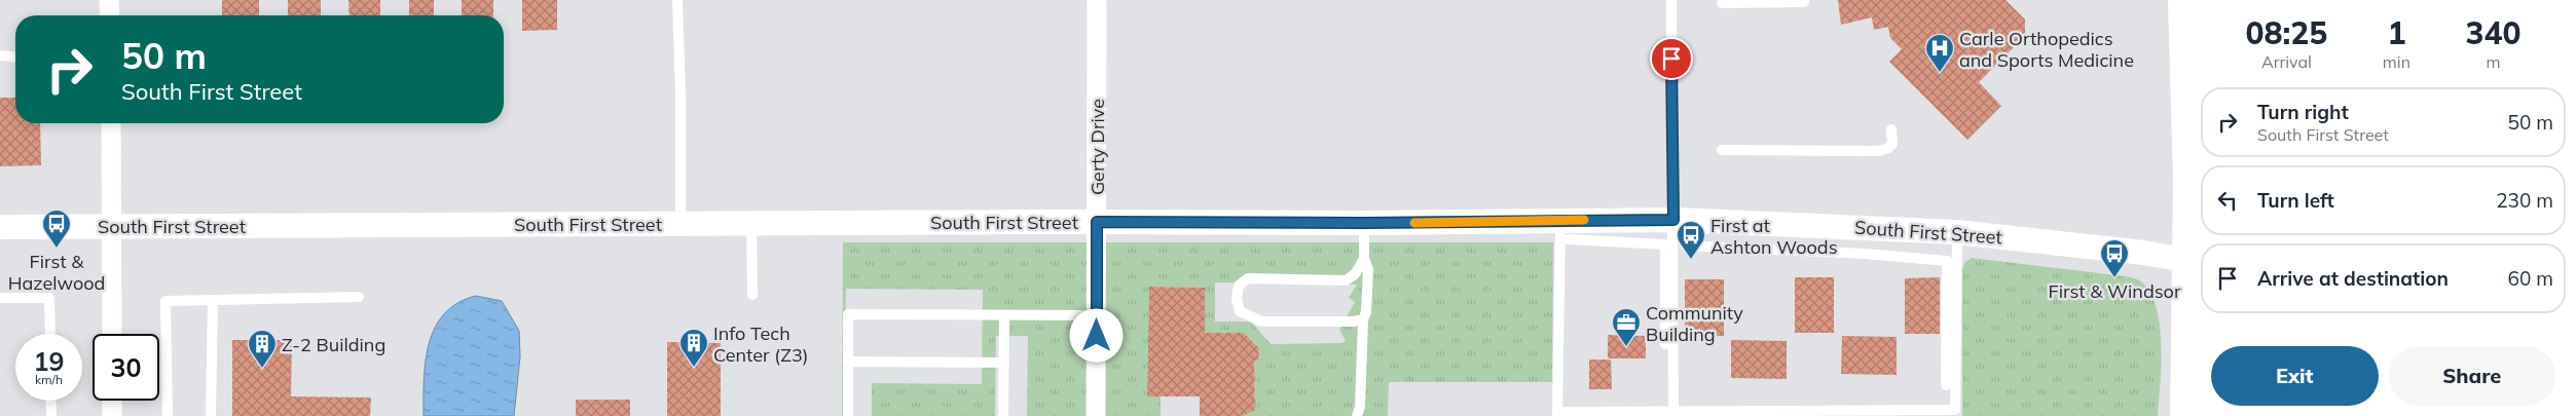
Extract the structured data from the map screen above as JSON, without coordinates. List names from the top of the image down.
{
  "streets": {
    "street": ["Gerty Drive", "South First Street"]
  },
  "crossings": [
    ["Gerty Drive", "South First Street"]
  ],
  "places": {
    "hospital": ["Carle Orthopedics and Sports Medicine"],
    "bus stop": ["First & Hazelwood", "First at Ashton Woods", "First & Windsor"],
    "office": ["Community Building"],
    "building": ["Info Tech Center (Z3)", "Z-2 Building"]
  },
  "page": {
    "eta": [
      "08:25",
      "Arrival",
      "1",
      "min",
      "340",
      "m"
    ],
    "turn": ["50 m", "South First Street"],
    "list": [
      {
        "name": "Turn right",
        "note": "South First Street",
        "value": "50 m"
      },
      {
        "name": "Turn left",
        "value": "230 m"
      },
      {
        "name": "Arrive at destination",
        "value": "60 m"
      }
    ],
    "speed": "19 km/h",
    "limit": "30",
    "buttons": ["Exit", "Share"]
  }
}
